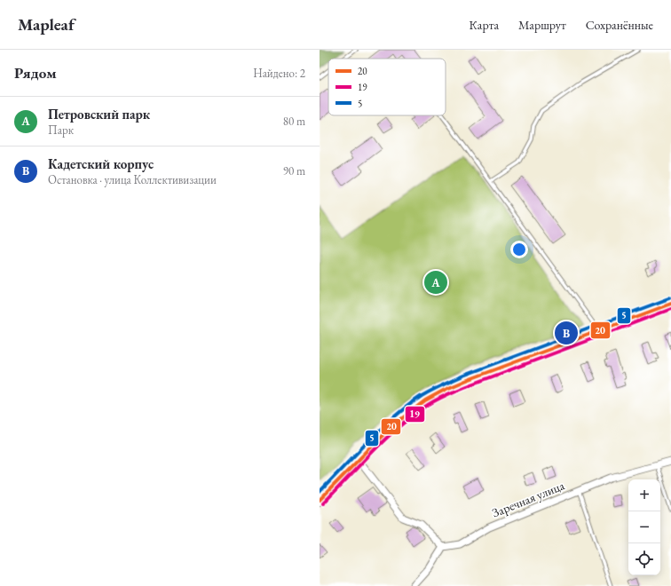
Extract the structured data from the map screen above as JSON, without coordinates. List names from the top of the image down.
{
  "streets": {
    "street": ["Заречная улица"]
  },
  "lines": ["transit line 5", "transit line 20", "transit line 19"],
  "legend": ["20", "19", "5"],
  "page": {
    "header": "Mapleaf",
    "nav": ["Карта", "Маршрут", "Сохранённые"],
    "heading": ["Рядом", "Найдено: 2"],
    "list": [
      {
        "mark": "A",
        "name": "Петровский парк",
        "note": "Парк",
        "value": "80 m"
      },
      {
        "mark": "B",
        "name": "Кадетский корпус",
        "note": "Остановка · улица Коллективизации",
        "value": "90 m"
      }
    ],
    "pins": ["A", "B"],
    "map_buttons": ["+", "−"]
  }
}
